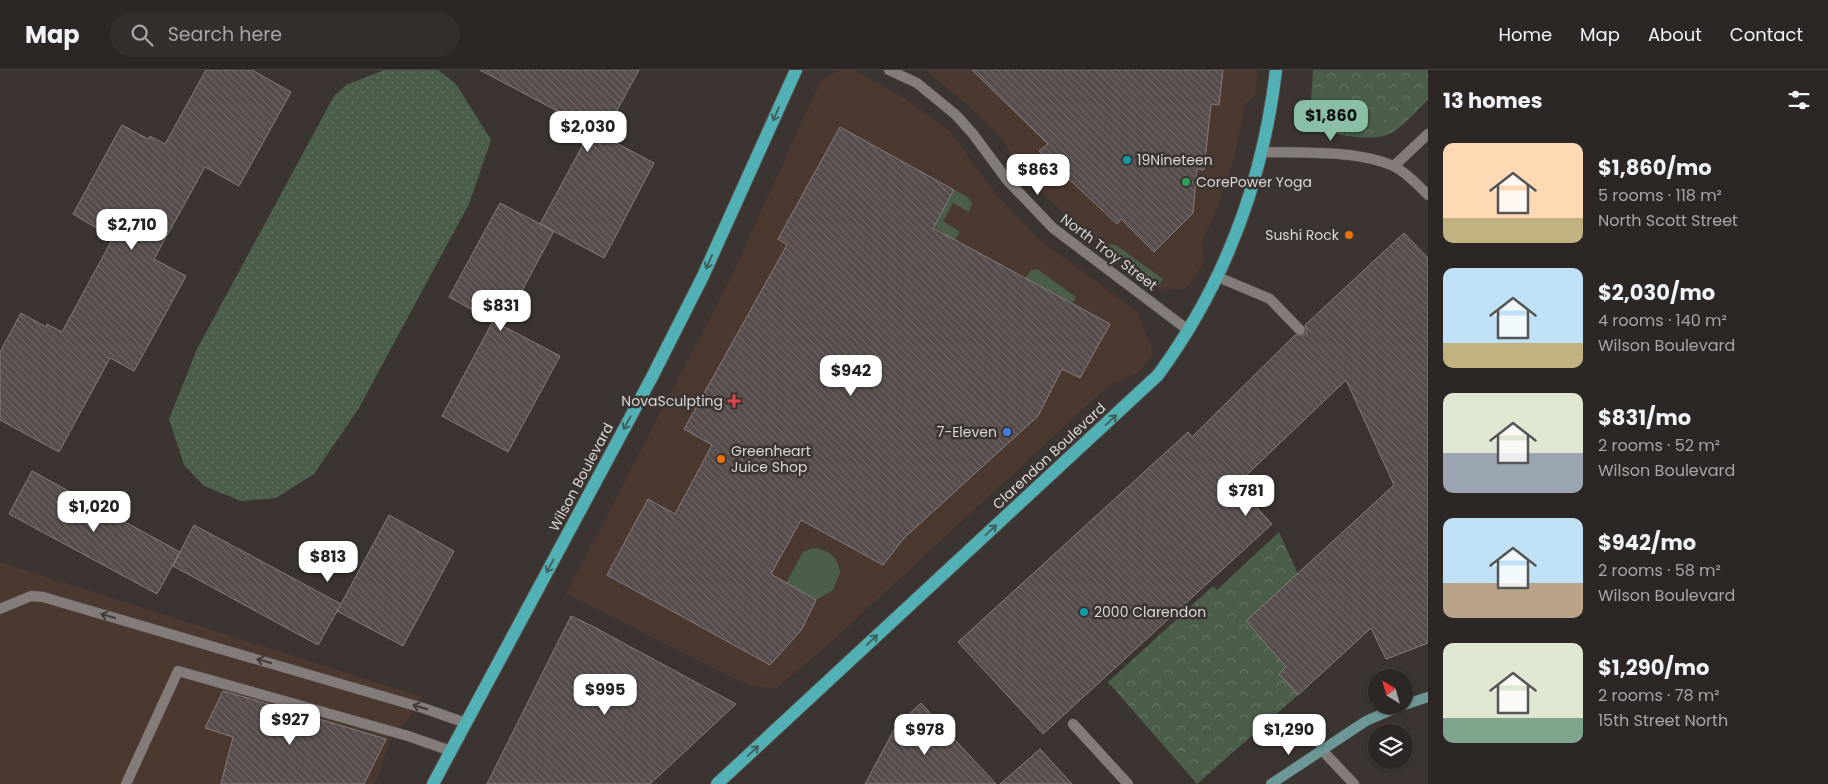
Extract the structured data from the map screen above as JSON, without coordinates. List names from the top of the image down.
{
  "streets": {
    "main road": ["Clarendon Boulevard", "Wilson Boulevard"],
    "street": ["North Troy Street"]
  },
  "crossings": [
    ["North Troy Street", "Clarendon Boulevard"]
  ],
  "one_way": ["Clarendon Boulevard", "Wilson Boulevard"],
  "places": {
    "other": [
      "19Nineteen",
      "CorePower Yoga",
      "Sushi Rock",
      "7-Eleven",
      "Greenheart Juice Shop",
      "2000 Clarendon"
    ],
    "health": ["NovaSculpting"]
  },
  "north": "top left",
  "page": {
    "header": "Map",
    "search": "Search here",
    "nav": [
      "Home",
      "Map",
      "About",
      "Contact"
    ],
    "heading": "13 homes",
    "price": [
      "$1,860",
      "$2,030",
      "$863",
      "$2,710",
      "$831",
      "$942",
      "$781",
      "$1,020",
      "$813",
      "$995",
      "$927",
      "$978",
      "$1,290"
    ],
    "list": [
      {
        "name": "$1,860/mo",
        "note": "5 rooms · 118 m² · North Scott Street"
      },
      {
        "name": "$2,030/mo",
        "note": "4 rooms · 140 m² · Wilson Boulevard"
      },
      {
        "name": "$831/mo",
        "note": "2 rooms · 52 m² · Wilson Boulevard"
      },
      {
        "name": "$942/mo",
        "note": "2 rooms · 58 m² · Wilson Boulevard"
      },
      {
        "name": "$1,290/mo",
        "note": "2 rooms · 78 m² · 15th Street North"
      }
    ]
  }
}
